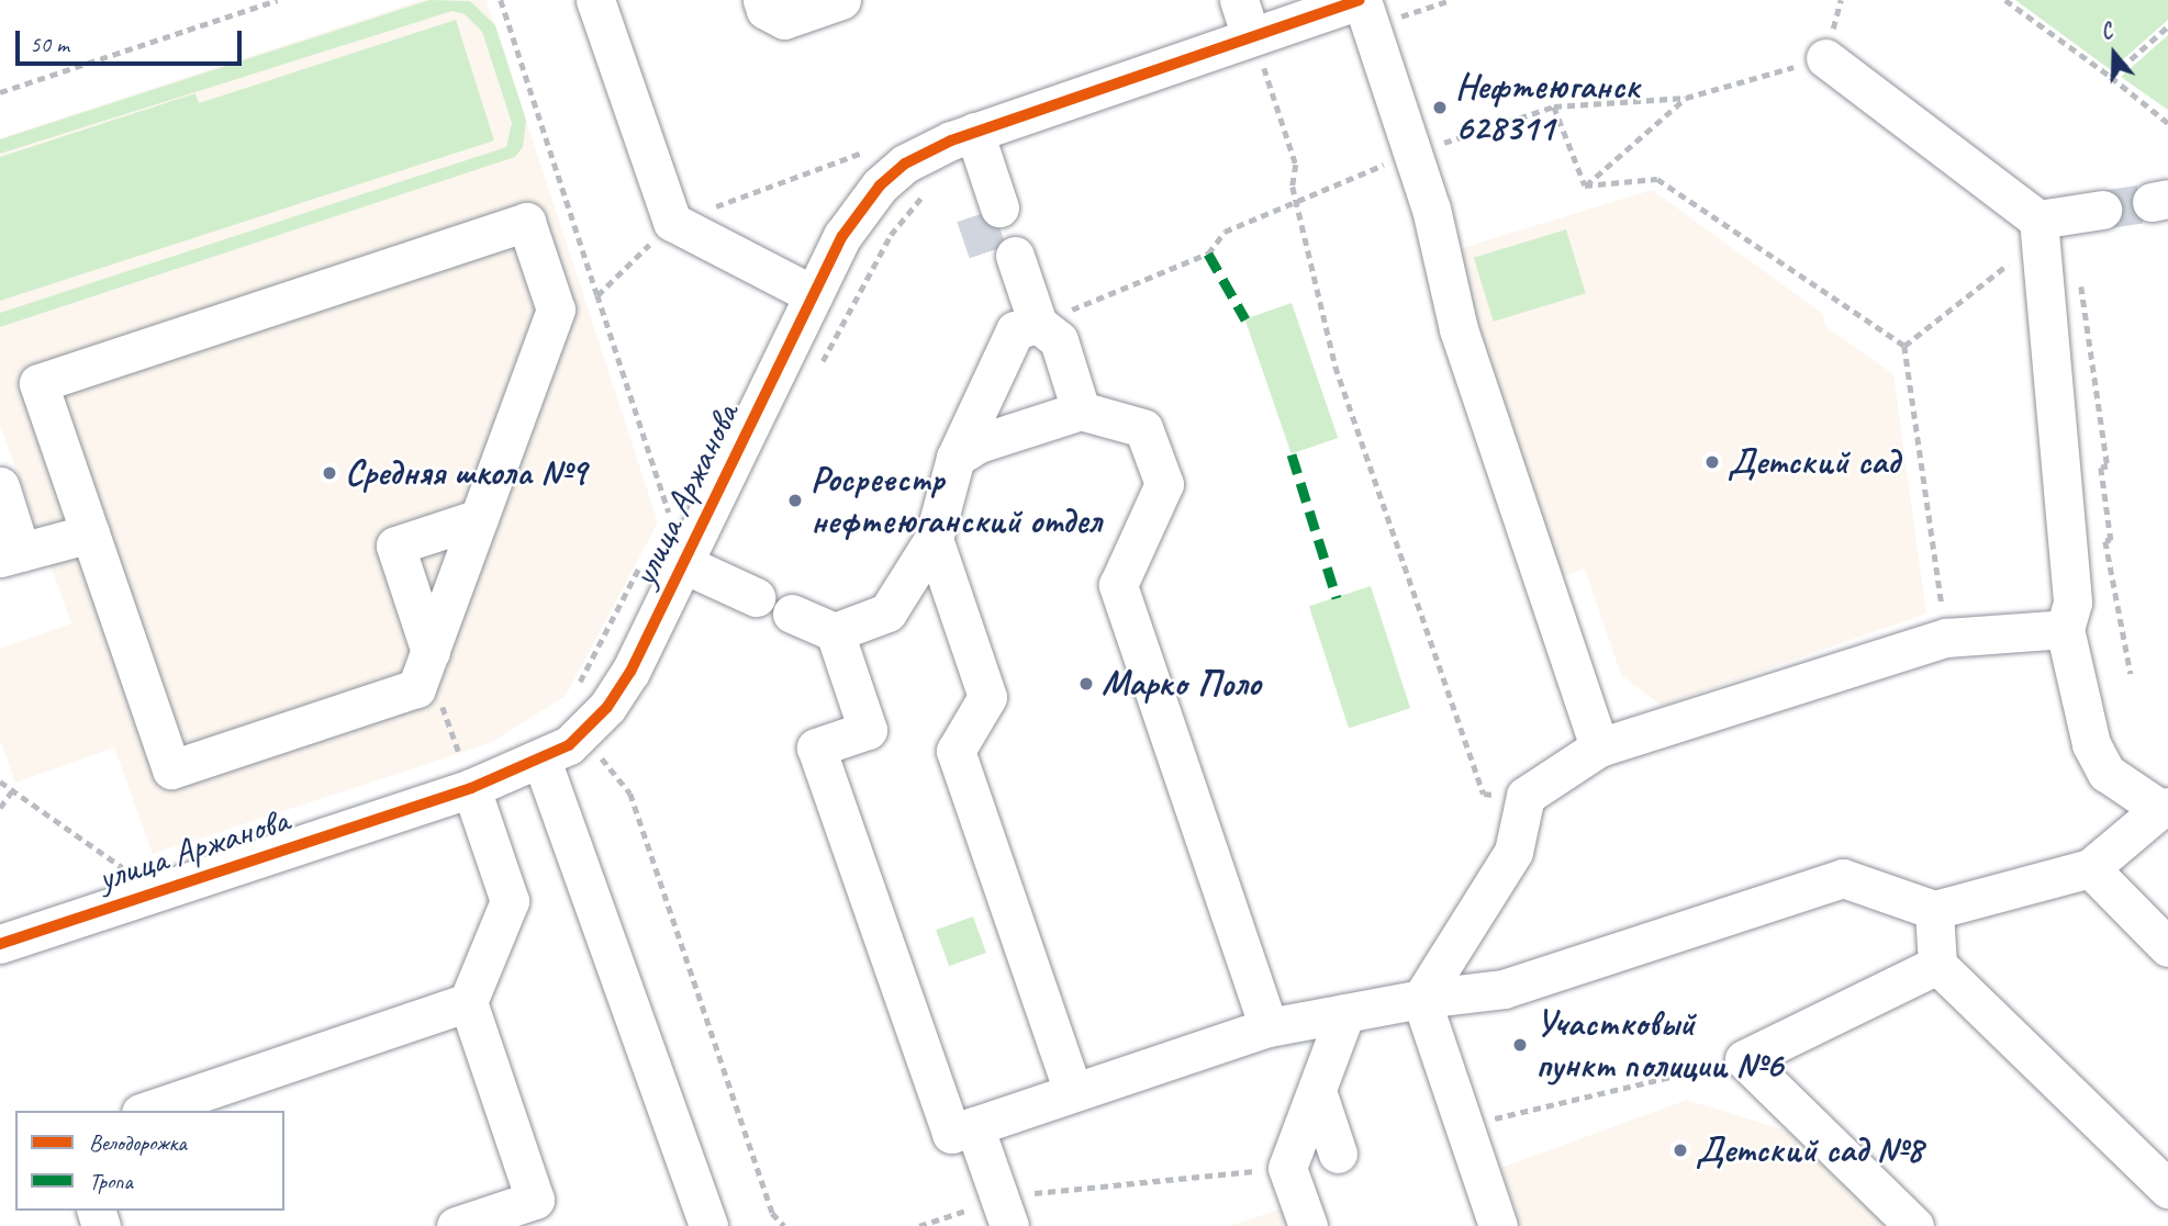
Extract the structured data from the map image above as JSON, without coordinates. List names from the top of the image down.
{
  "streets": {
    "street": ["улица Аржанова"]
  },
  "places": [
    "Нефтеюганск 628311",
    "Детский сад",
    "Средняя школа №9",
    "Росреестр нефтеюганский отдел",
    "Марко Поло",
    "Участковый пункт полиции №6",
    "Детский сад №8"
  ],
  "legend": ["Велодорожка", "Тропа"],
  "scale_bar": "50 m",
  "north": "top"
}
